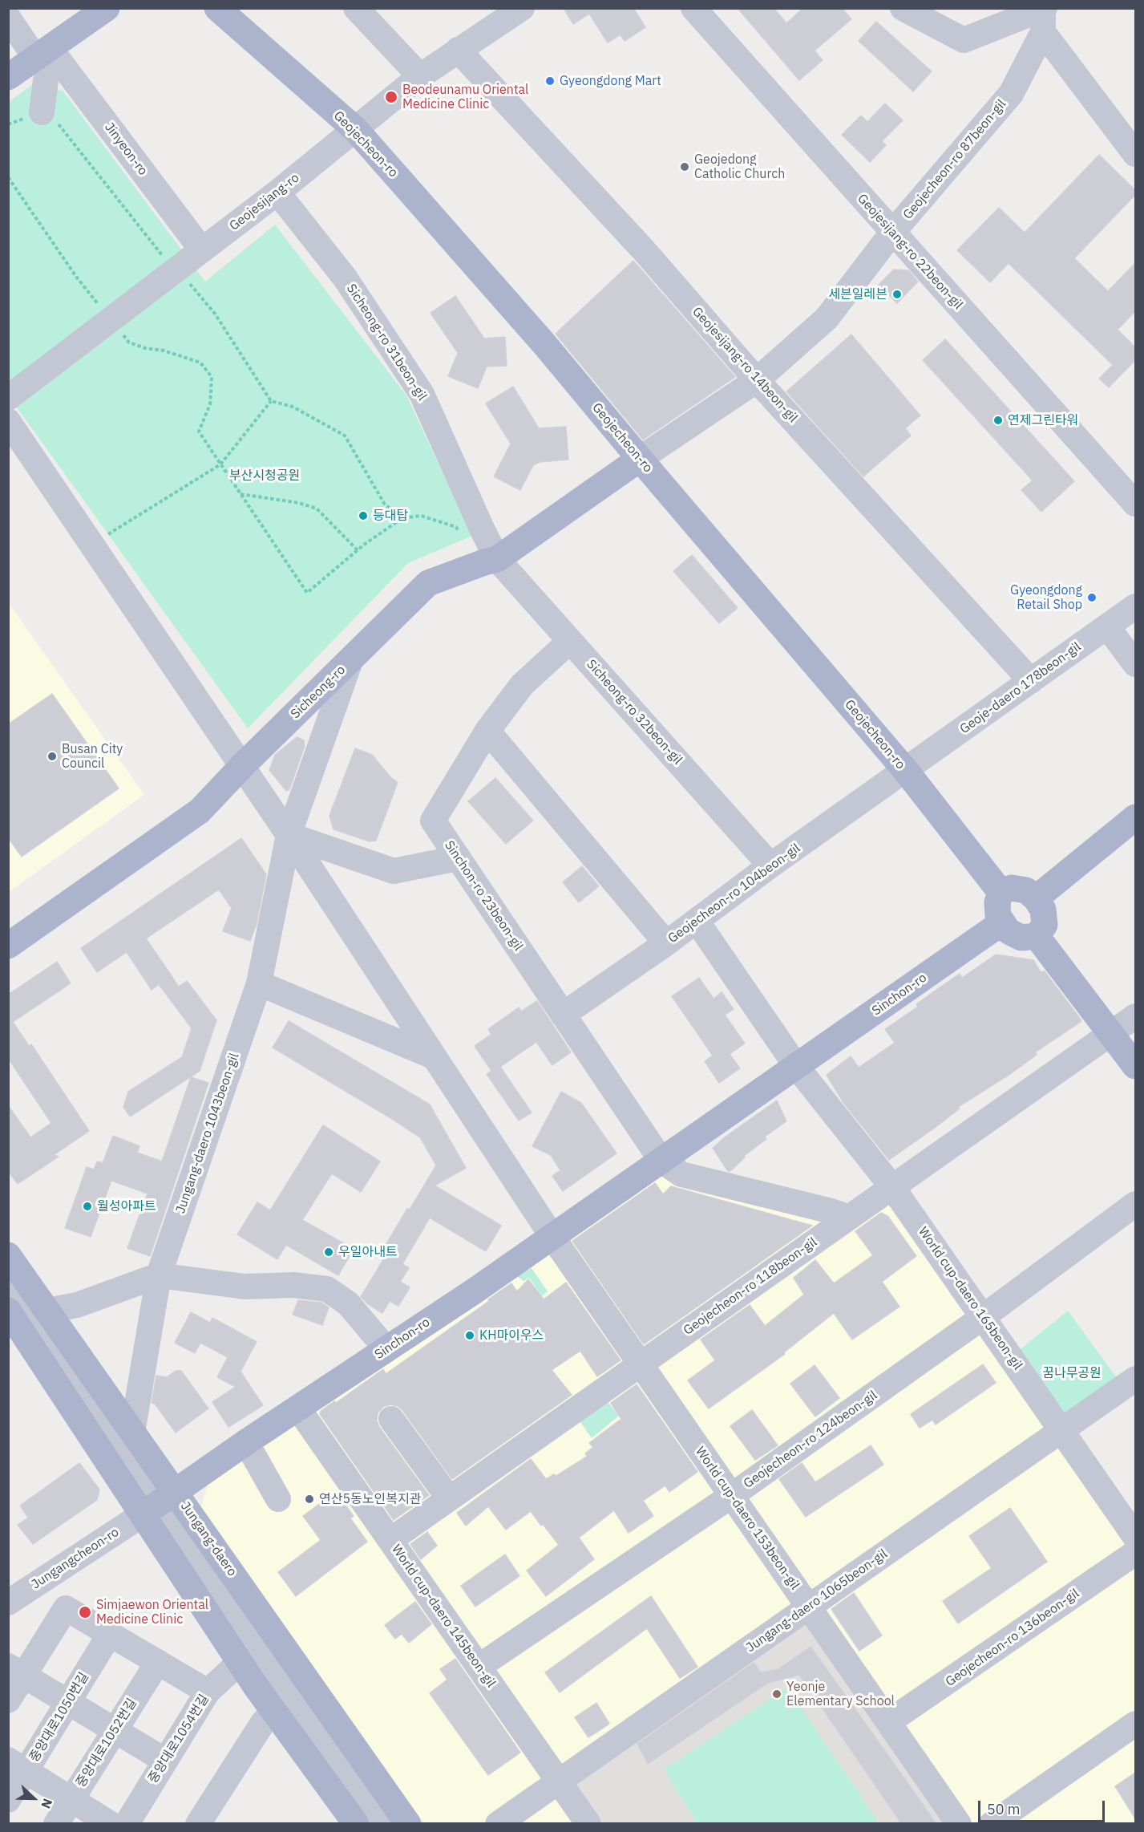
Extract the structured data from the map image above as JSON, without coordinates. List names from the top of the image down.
{
  "streets": {
    "main road": [
      "Geojecheon-ro",
      "Sicheong-ro",
      "Sinchon-ro",
      "Jungang-daero"
    ],
    "street": [
      "Jinyeon-ro",
      "Geojecheon-ro 87beon-gil",
      "Geojesijang-ro",
      "Geojesijang-ro 22beon-gil",
      "Sicheong-ro 31beon-gil",
      "Geojesijang-ro 14beon-gil",
      "Geoje-daero 178beon-gil",
      "Sicheong-ro 32beon-gil",
      "Geojecheon-ro 104beon-gil",
      "Sinchon-ro 23beon-gil",
      "Jungang-daero 1043beon-gil",
      "Geojecheon-ro 118beon-gil",
      "World cup-daero 165beon-gil",
      "Geojecheon-ro 124beon-gil",
      "World cup-daero 153beon-gil",
      "Jungangcheon-ro",
      "Jungang-daero 1065beon-gil",
      "World cup-daero 145beon-gil",
      "Geojecheon-ro 136beon-gil",
      "중앙대로1050번길",
      "중앙대로1054번길",
      "중앙대로1052번길"
    ]
  },
  "crossings": [
    ["Geojecheon-ro", "Geojecheon-ro 87beon-gil"],
    ["Geojecheon-ro", "Geojesijang-ro"],
    ["Geojecheon-ro", "Geoje-daero 178beon-gil"],
    ["Geojecheon-ro", "Sicheong-ro"],
    ["Geojecheon-ro", "Geojecheon-ro 104beon-gil"],
    ["Geojecheon-ro", "Sinchon-ro"],
    ["Jinyeon-ro", "Geojesijang-ro"],
    ["Geojecheon-ro 87beon-gil", "Geojesijang-ro 22beon-gil"],
    ["Geojecheon-ro 87beon-gil", "Geojesijang-ro 14beon-gil"],
    ["Geojecheon-ro 87beon-gil", "Sicheong-ro"],
    ["Geojesijang-ro", "Sicheong-ro 31beon-gil"],
    ["Geojesijang-ro", "Geojesijang-ro 14beon-gil"],
    ["Sicheong-ro 31beon-gil", "Sicheong-ro"],
    ["Sicheong-ro 31beon-gil", "Sicheong-ro 32beon-gil"],
    ["Geojesijang-ro 14beon-gil", "Geoje-daero 178beon-gil"],
    ["Geoje-daero 178beon-gil", "Geojecheon-ro 104beon-gil"],
    ["Sicheong-ro", "Sicheong-ro 32beon-gil"],
    ["Sicheong-ro", "Jungang-daero 1043beon-gil"],
    ["Sicheong-ro 32beon-gil", "Geojecheon-ro 104beon-gil"],
    ["Sicheong-ro 32beon-gil", "Sinchon-ro 23beon-gil"],
    ["Geojecheon-ro 104beon-gil", "Sinchon-ro 23beon-gil"],
    ["Sinchon-ro 23beon-gil", "Sinchon-ro"],
    ["Sinchon-ro", "World cup-daero 165beon-gil"],
    ["Sinchon-ro", "World cup-daero 153beon-gil"],
    ["Sinchon-ro", "Jungang-daero"],
    ["Sinchon-ro", "Jungangcheon-ro"],
    ["Sinchon-ro", "World cup-daero 145beon-gil"],
    ["Jungang-daero 1043beon-gil", "Jungang-daero"],
    ["Geojecheon-ro 118beon-gil", "World cup-daero 165beon-gil"],
    ["Geojecheon-ro 118beon-gil", "World cup-daero 153beon-gil"],
    ["Geojecheon-ro 118beon-gil", "World cup-daero 145beon-gil"],
    ["World cup-daero 165beon-gil", "Geojecheon-ro 124beon-gil"],
    ["World cup-daero 165beon-gil", "Jungang-daero 1065beon-gil"],
    ["Geojecheon-ro 124beon-gil", "World cup-daero 153beon-gil"],
    ["Geojecheon-ro 124beon-gil", "World cup-daero 145beon-gil"],
    ["World cup-daero 153beon-gil", "Jungang-daero 1065beon-gil"],
    ["World cup-daero 153beon-gil", "Geojecheon-ro 136beon-gil"],
    ["Jungang-daero", "Jungangcheon-ro"],
    ["Jungang-daero", "중앙대로1054번길"],
    ["Jungang-daero 1065beon-gil", "World cup-daero 145beon-gil"]
  ],
  "parks": ["부산시청공원", "꿈나무공원"],
  "places": [
    "Gyeongdong Mart",
    "Beodeunamu Oriental Medicine Clinic",
    "Geojedong Catholic Church",
    "세븐일레븐",
    "연제그린타워",
    "등대탑",
    "Gyeongdong Retail Shop",
    "Busan City Council",
    "월성아파트",
    "우일아내트",
    "KH마이우스",
    "연산5동노인복지관",
    "Simjaewon Oriental Medicine Clinic",
    "Yeonje Elementary School"
  ],
  "scale_bar": "50 m",
  "north": "right"
}
